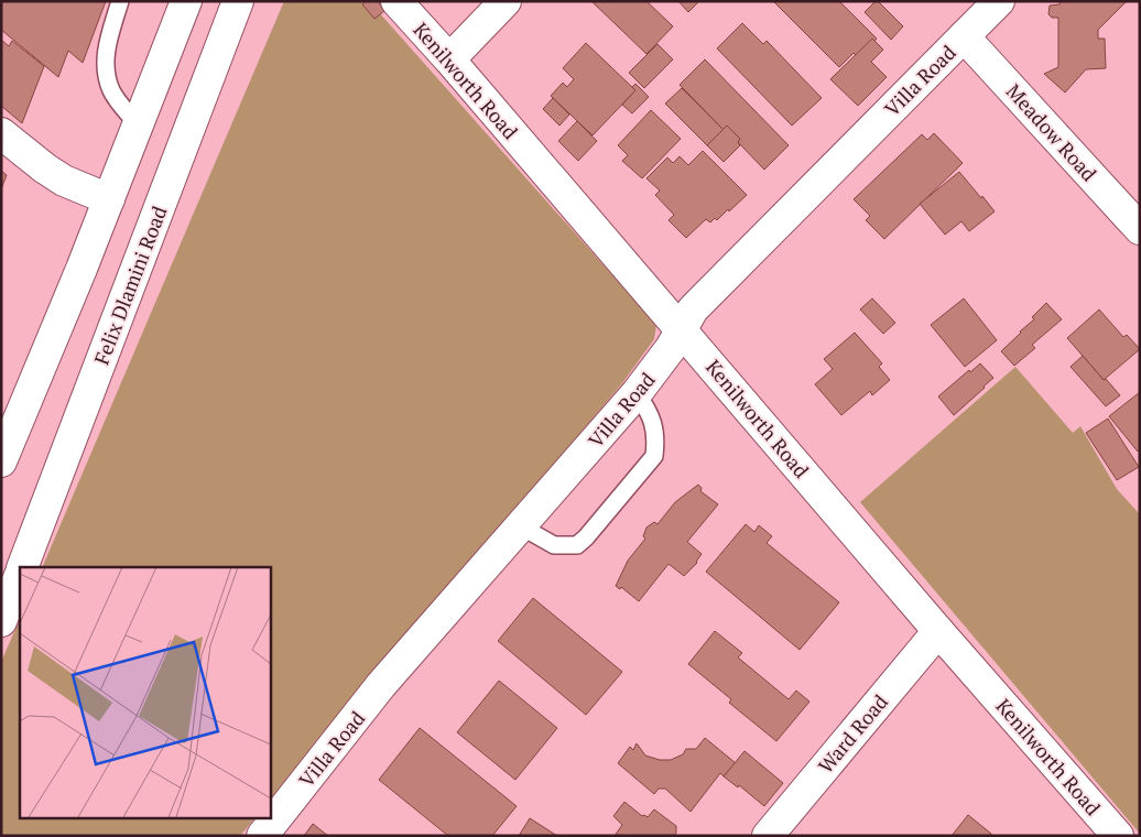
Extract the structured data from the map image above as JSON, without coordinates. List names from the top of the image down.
{
  "streets": {
    "street": [
      "Kenilworth Road",
      "Villa Road",
      "Meadow Road",
      "Felix Dlamini Road",
      "Ward Road"
    ]
  },
  "crossings": [
    ["Kenilworth Road", "Villa Road"],
    ["Kenilworth Road", "Ward Road"],
    ["Villa Road", "Meadow Road"]
  ]
}
